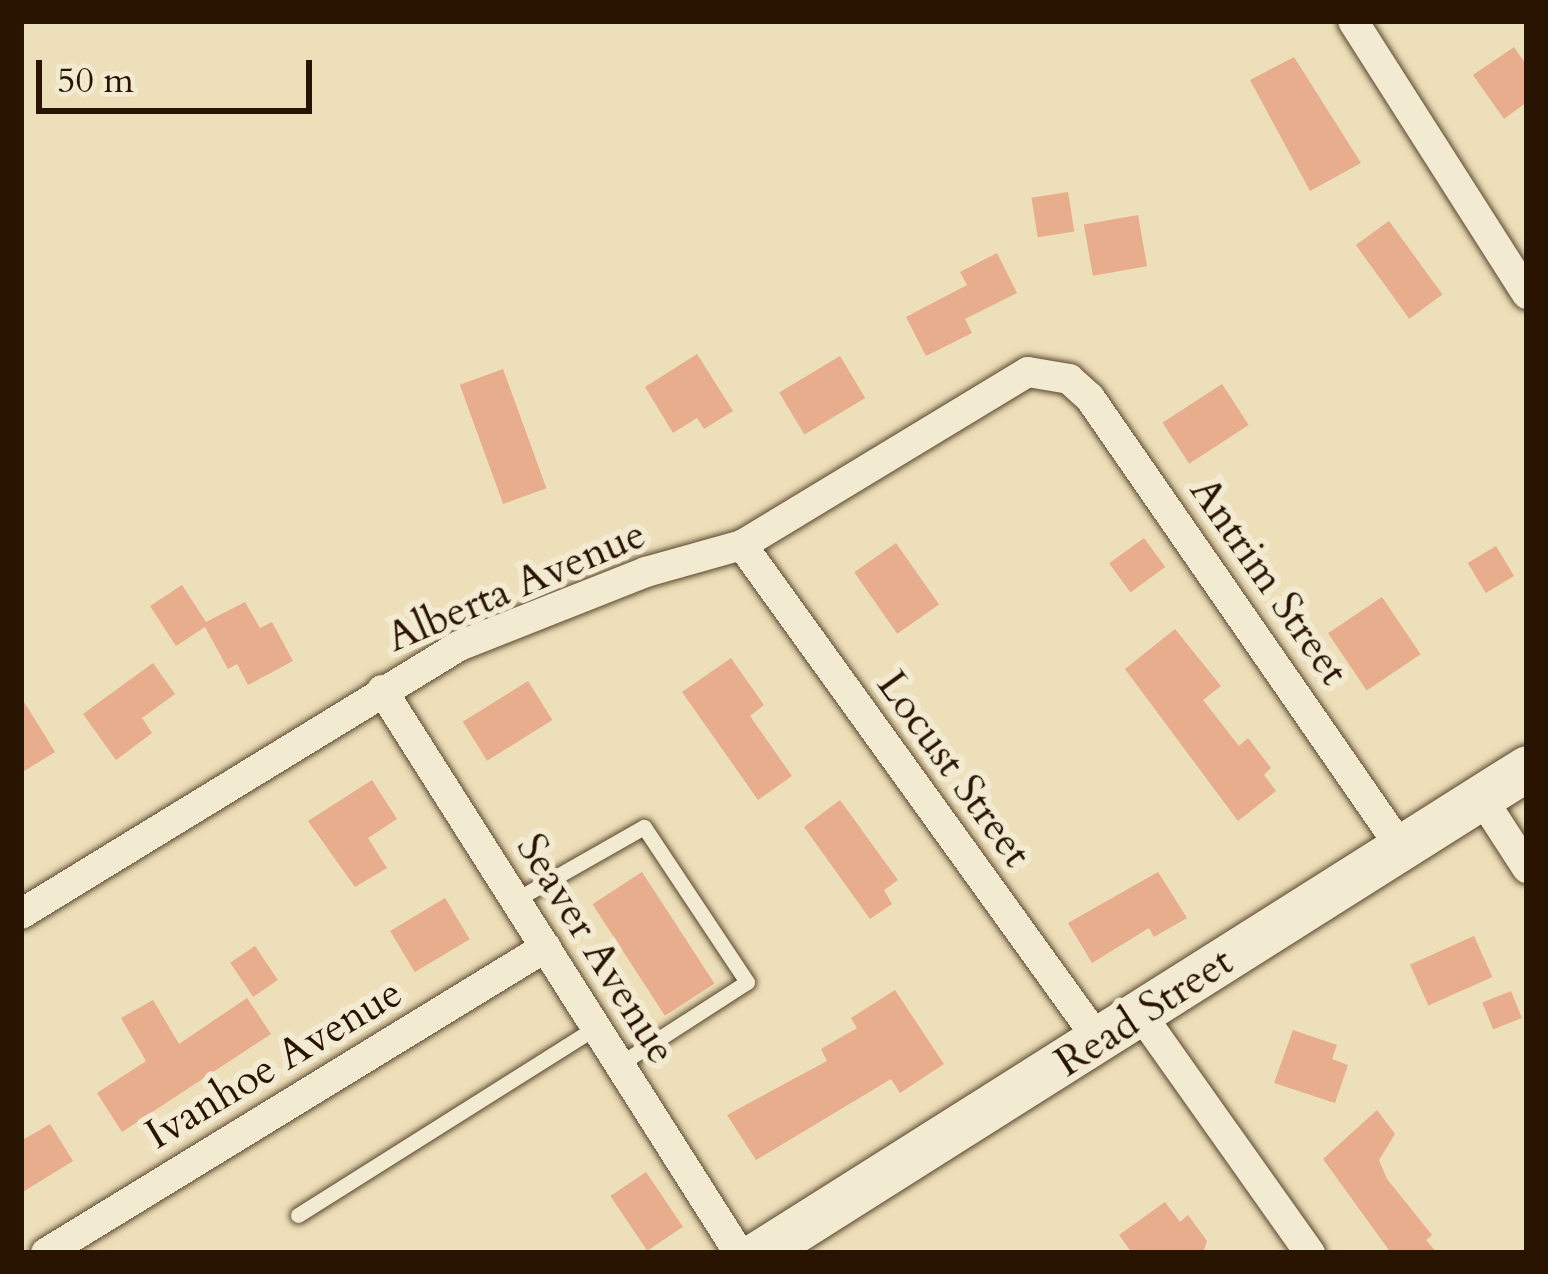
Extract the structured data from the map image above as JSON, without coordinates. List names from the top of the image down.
{
  "streets": {
    "main road": ["Read Street"],
    "street": [
      "Antrim Street",
      "Alberta Avenue",
      "Locust Street",
      "Seaver Avenue",
      "Ivanhoe Avenue"
    ]
  },
  "crossings": [
    ["Antrim Street", "Alberta Avenue"],
    ["Antrim Street", "Read Street"],
    ["Alberta Avenue", "Locust Street"],
    ["Alberta Avenue", "Seaver Avenue"],
    ["Locust Street", "Read Street"],
    ["Seaver Avenue", "Ivanhoe Avenue"]
  ],
  "scale_bar": "50 m"
}
